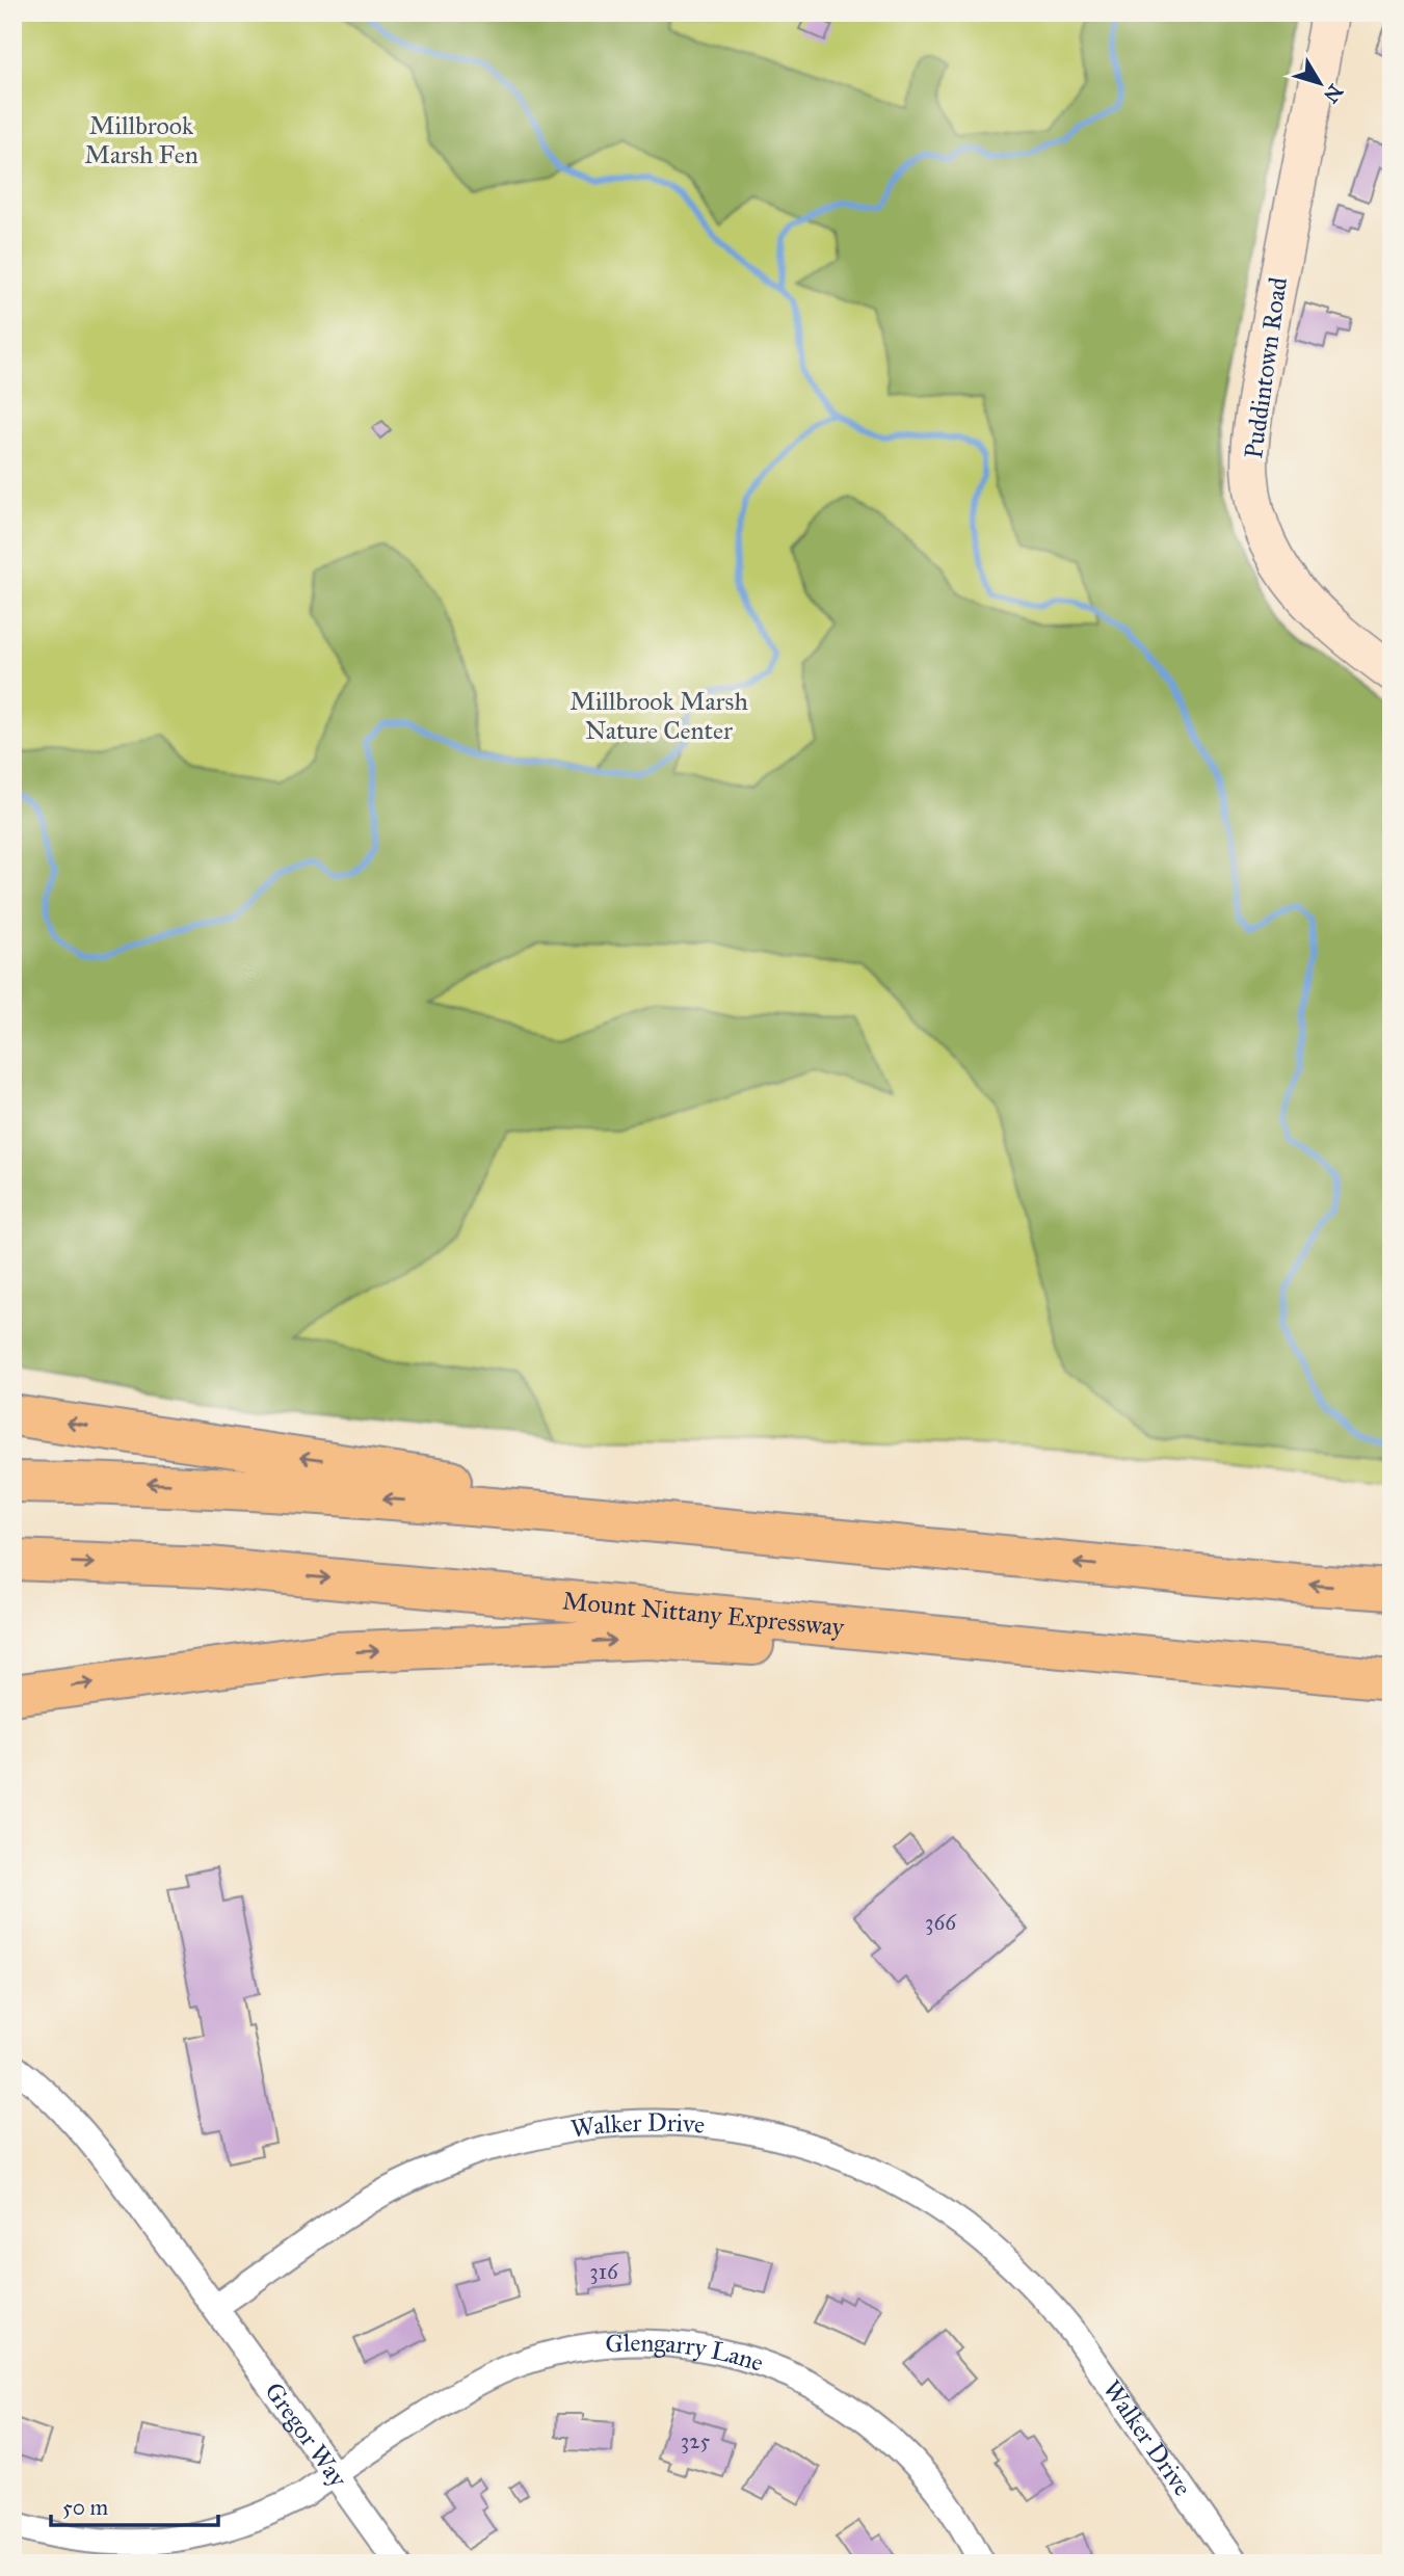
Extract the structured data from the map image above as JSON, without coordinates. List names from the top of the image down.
{
  "streets": {
    "highway": ["Mount Nittany Expressway"],
    "street": [
      "Puddintown Road",
      "Walker Drive",
      "Glengarry Lane",
      "Gregor Way"
    ]
  },
  "crossings": [
    ["Walker Drive", "Gregor Way"],
    ["Glengarry Lane", "Gregor Way"]
  ],
  "parks": ["Millbrook Marsh Fen", "Millbrook Marsh Nature Center"],
  "house_numbers": ["366", "316", "325"],
  "scale_bar": "50 m",
  "north": "bottom right"
}
